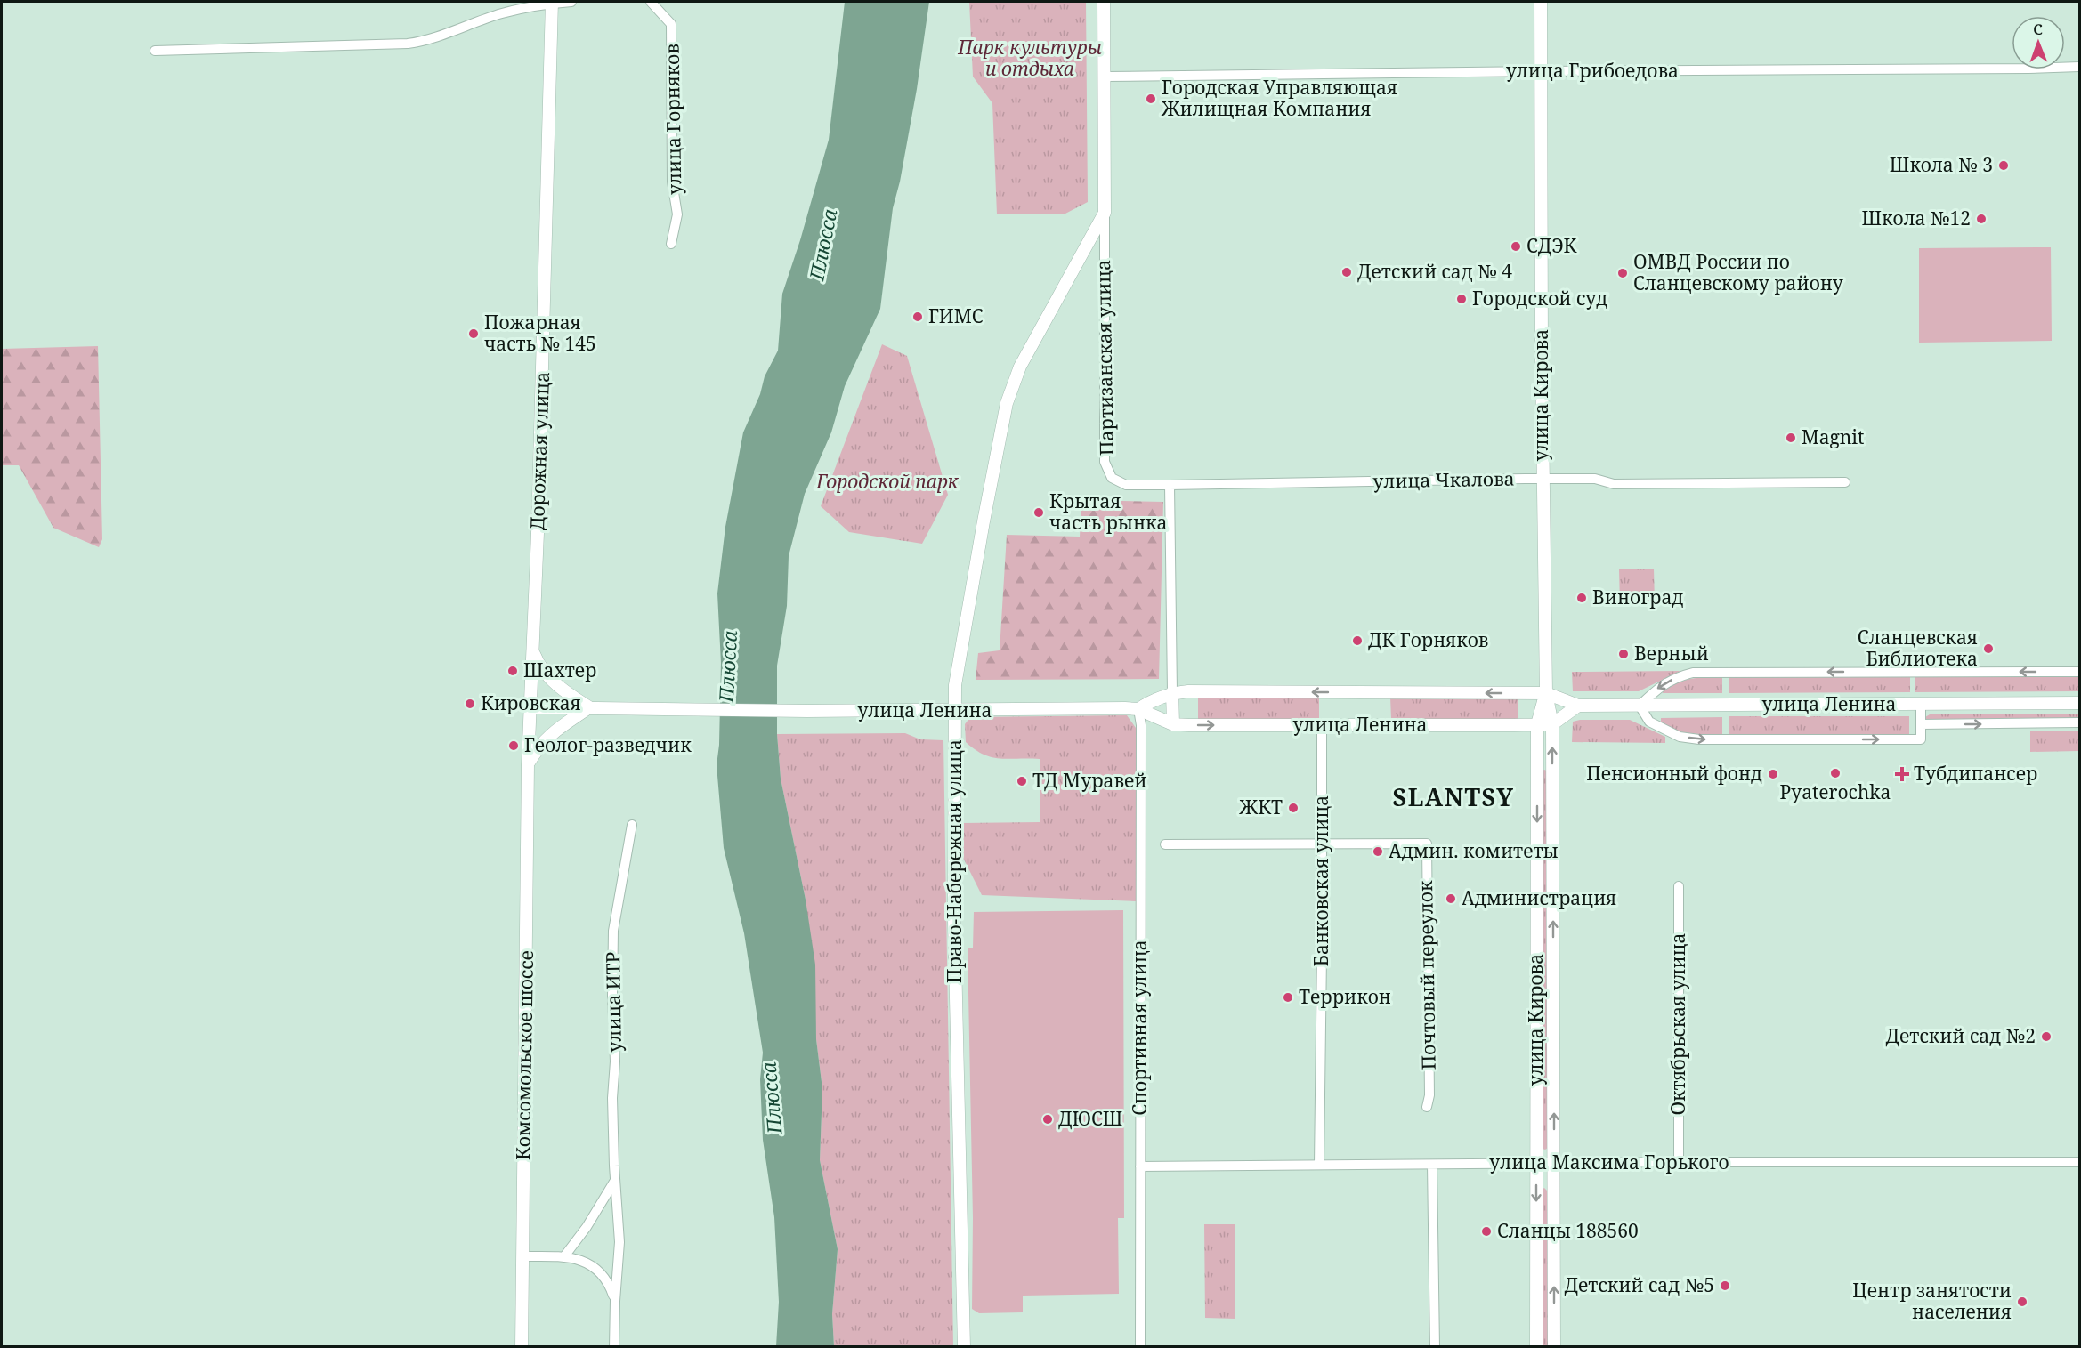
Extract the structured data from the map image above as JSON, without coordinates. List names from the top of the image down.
{
  "streets": {
    "main road": [
      "Партизанская улица",
      "улица Кирова",
      "Дорожная улица",
      "улица Ленина",
      "Право-Набережная улица",
      "Комсомольское шоссе"
    ],
    "street": [
      "улица Грибоедова",
      "улица Горняков",
      "улица Чкалова",
      "Банковская улица",
      "Почтовый переулок",
      "улица ИТР",
      "Октябрьская улица",
      "Спортивная улица",
      "улица Максима Горького"
    ]
  },
  "crossings": [
    ["улица Грибоедова", "Партизанская улица"],
    ["улица Грибоедова", "улица Кирова"],
    ["Партизанская улица", "улица Чкалова"],
    ["Партизанская улица", "Право-Набережная улица"],
    ["улица Кирова", "улица Чкалова"],
    ["улица Кирова", "улица Ленина"],
    ["улица Кирова", "улица Максима Горького"],
    ["Дорожная улица", "Комсомольское шоссе"],
    ["улица Ленина", "Право-Набережная улица"],
    ["улица Ленина", "Банковская улица"],
    ["улица Ленина", "Спортивная улица"],
    ["Банковская улица", "Почтовый переулок"],
    ["Банковская улица", "улица Максима Горького"],
    ["улица ИТР", "Комсомольское шоссе"],
    ["Октябрьская улица", "улица Максима Горького"],
    ["Спортивная улица", "улица Максима Горького"]
  ],
  "districts": ["SLANTSY"],
  "water": ["Плюсса"],
  "parks": ["Парк культуры и отдыха", "Городской парк"],
  "places": {
    "other": [
      "Городская Управляющая Жилищная Компания",
      "Школа № 3",
      "Школа №12",
      "СДЭК",
      "Детский сад № 4",
      "ОМВД России по Сланцевскому району",
      "Городской суд",
      "ГИМС",
      "Пожарная часть № 145",
      "Magnit",
      "Крытая часть рынка",
      "Виноград",
      "ДК Горняков",
      "Сланцевская Библиотека",
      "Верный",
      "Шахтер",
      "Кировская",
      "Геолог-разведчик",
      "Pyaterochka",
      "Пенсионный фонд",
      "ТД Муравей",
      "ЖКТ",
      "Админ. комитеты",
      "Администрация",
      "Террикон",
      "Детский сад №2",
      "ДЮСШ",
      "Сланцы 188560",
      "Детский сад №5",
      "Центр занятости населения"
    ],
    "health": ["Тубдипансер"]
  },
  "north": "top"
}
